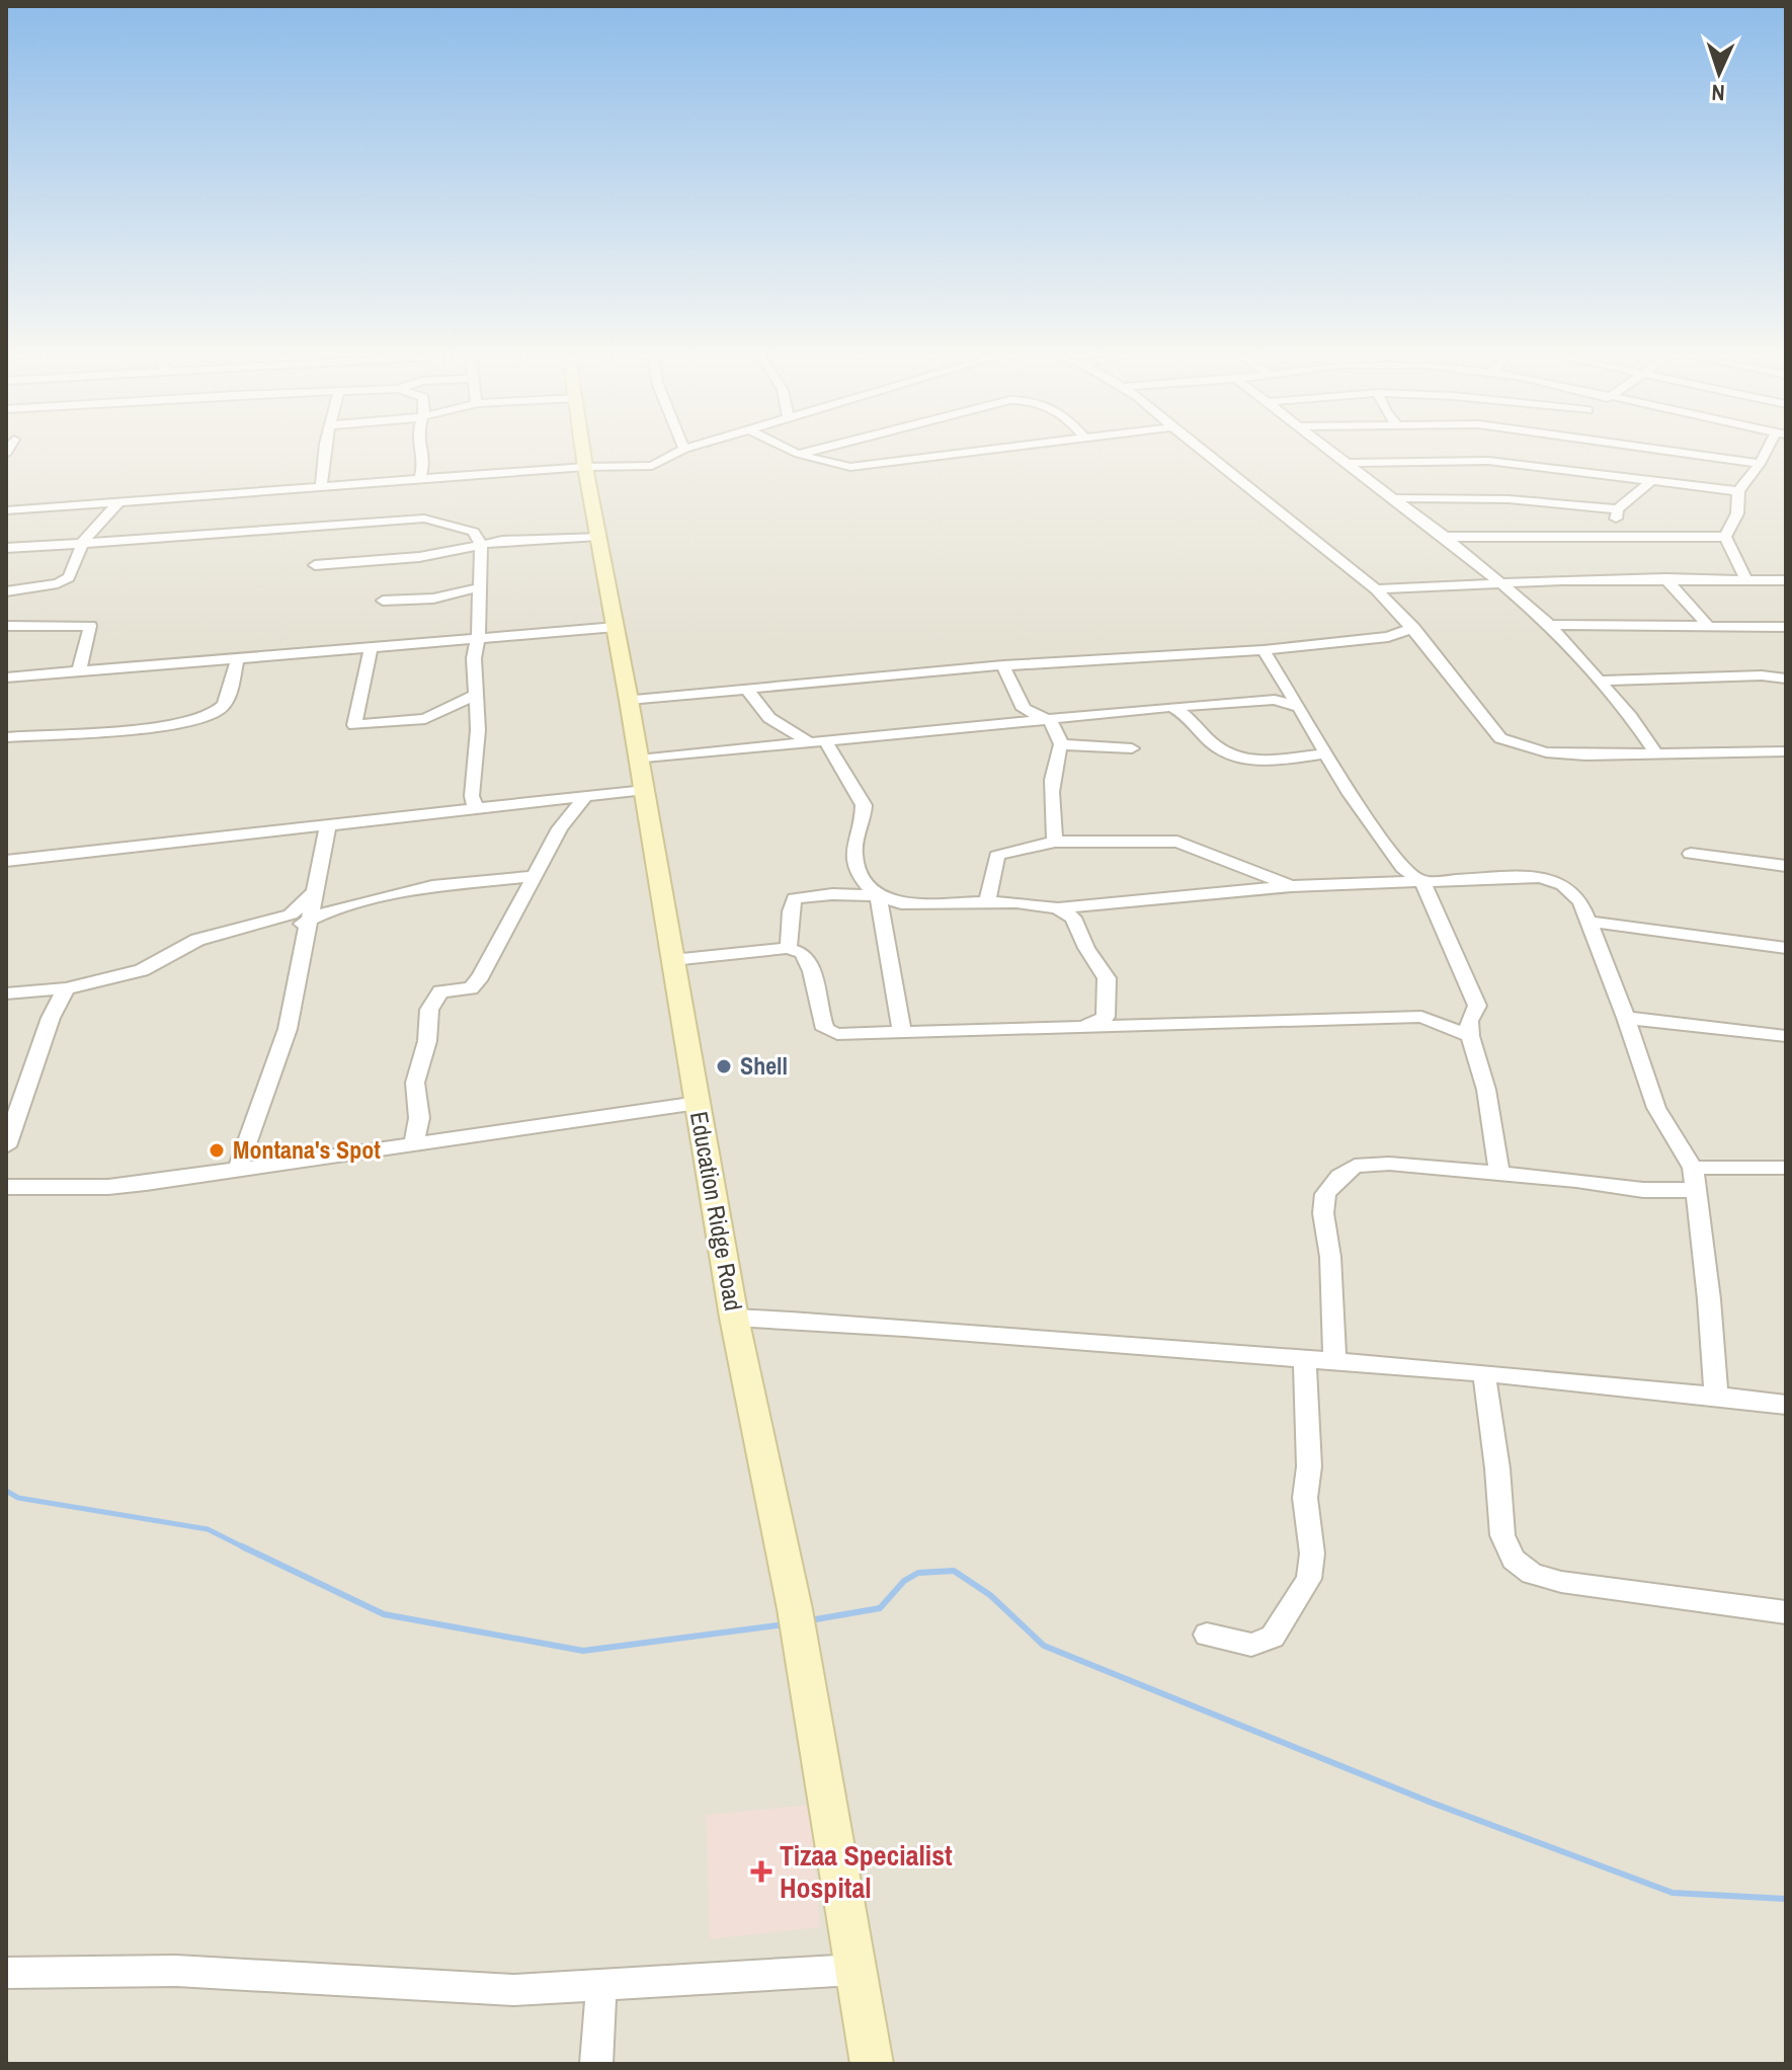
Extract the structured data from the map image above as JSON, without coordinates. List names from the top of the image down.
{
  "streets": {
    "main road": ["Education Ridge Road"]
  },
  "places": {
    "other": ["Shell", "Montana's Spot"],
    "health": ["Tizaa Specialist Hospital"]
  },
  "north": "bottom"
}
